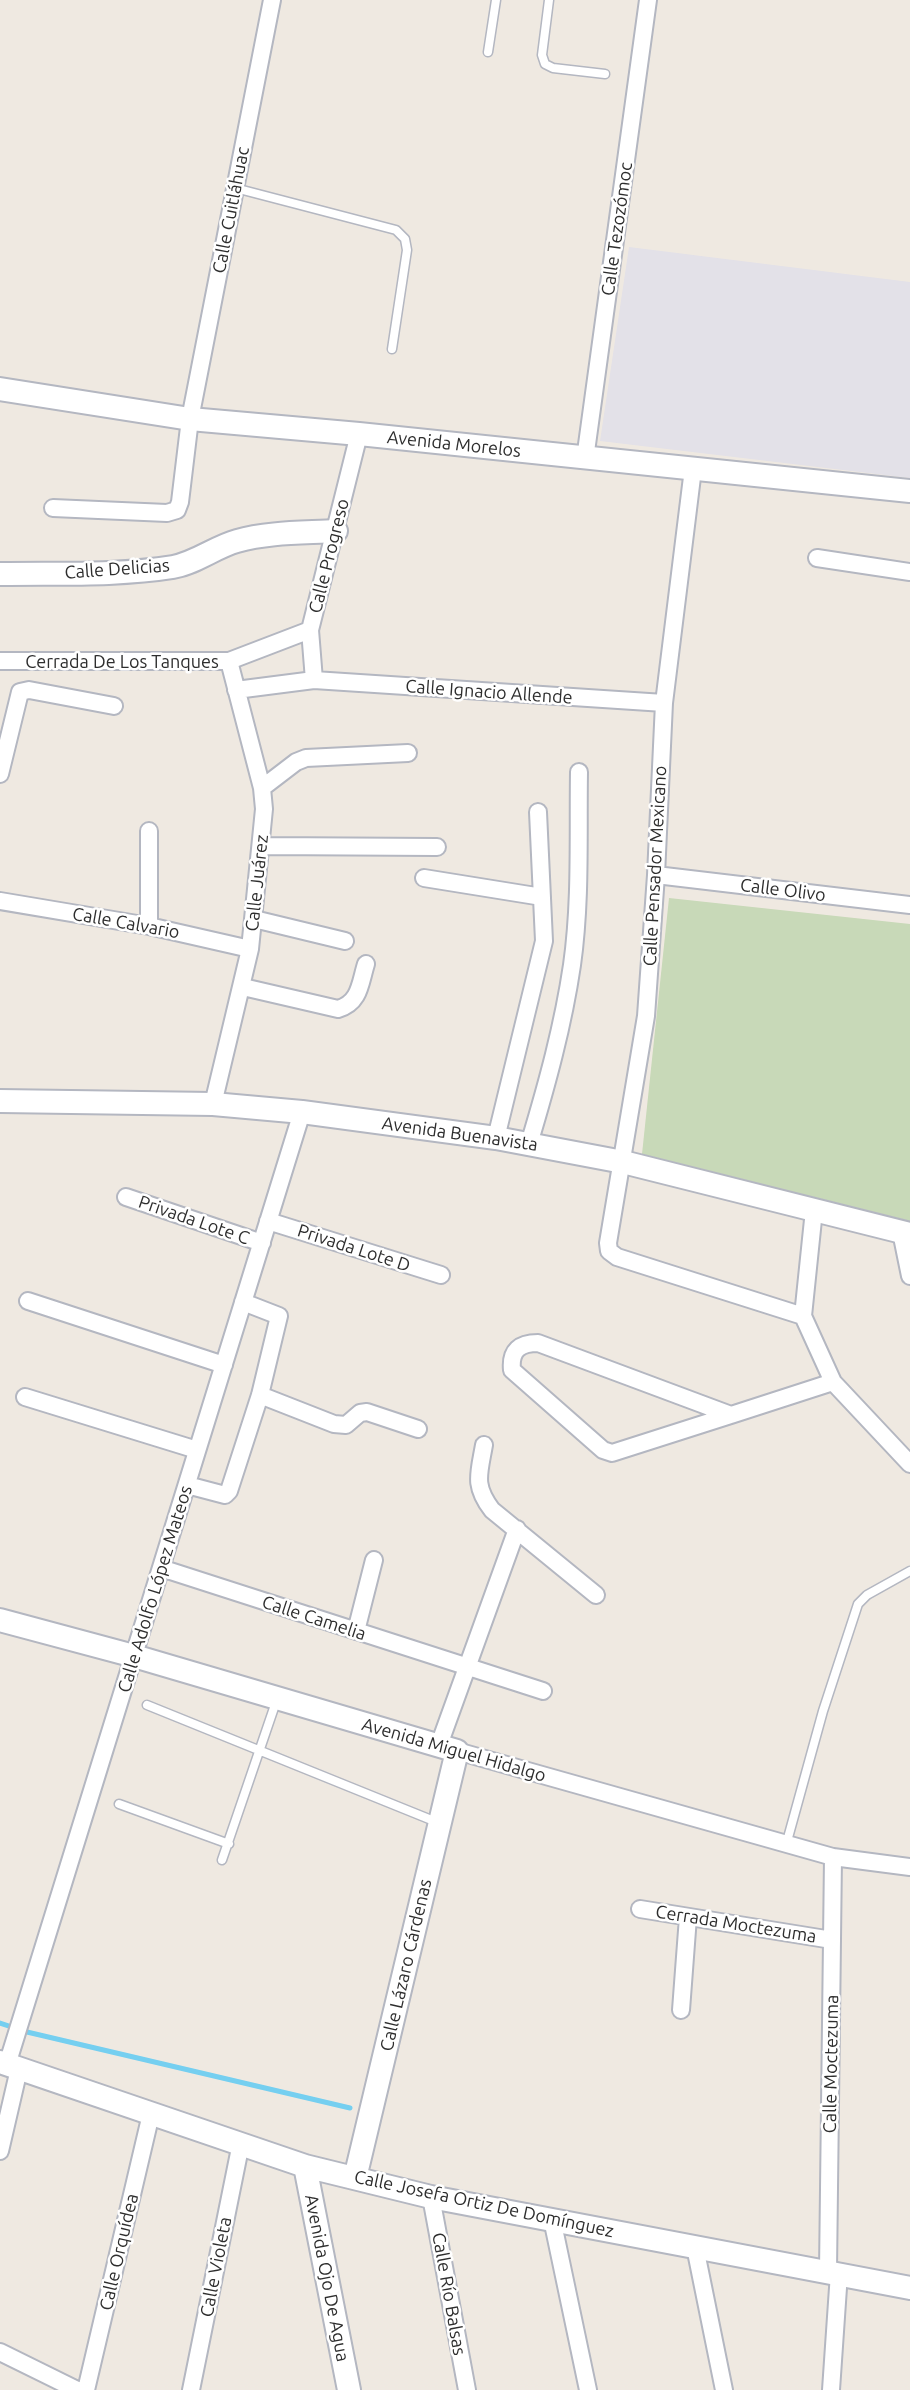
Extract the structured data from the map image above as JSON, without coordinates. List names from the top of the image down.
{
  "streets": {
    "street": [
      "Calle Cuitláhuac",
      "Calle Tezozómoc",
      "Avenida Morelos",
      "Calle Progreso",
      "Calle Delicias",
      "Cerrada De Los Tanques",
      "Calle Ignacio Allende",
      "Calle Pensador Mexicano",
      "Calle Juárez",
      "Calle Olivo",
      "Calle Calvario",
      "Avenida Buenavista",
      "Privada Lote C",
      "Privada Lote D",
      "Calle Adolfo López Mateos",
      "Calle Camelia",
      "Avenida Miguel Hidalgo",
      "Cerrada Moctezuma",
      "Calle Lázaro Cárdenas",
      "Calle Moctezuma",
      "Calle Josefa Ortiz De Domínguez",
      "Calle Orquídea",
      "Calle Violeta",
      "Avenida Ojo De Agua",
      "Calle Río Balsas"
    ]
  },
  "crossings": [
    ["Calle Cuitláhuac", "Avenida Morelos"],
    ["Calle Tezozómoc", "Avenida Morelos"],
    ["Avenida Morelos", "Calle Progreso"],
    ["Avenida Morelos", "Calle Pensador Mexicano"],
    ["Calle Progreso", "Calle Delicias"],
    ["Calle Progreso", "Cerrada De Los Tanques"],
    ["Calle Progreso", "Calle Ignacio Allende"],
    ["Cerrada De Los Tanques", "Calle Juárez"],
    ["Calle Ignacio Allende", "Calle Pensador Mexicano"],
    ["Calle Ignacio Allende", "Calle Juárez"],
    ["Calle Pensador Mexicano", "Calle Olivo"],
    ["Calle Pensador Mexicano", "Avenida Buenavista"],
    ["Calle Juárez", "Calle Calvario"],
    ["Calle Juárez", "Avenida Buenavista"],
    ["Avenida Buenavista", "Calle Adolfo López Mateos"],
    ["Privada Lote C", "Calle Adolfo López Mateos"],
    ["Privada Lote D", "Calle Adolfo López Mateos"],
    ["Calle Adolfo López Mateos", "Calle Camelia"],
    ["Calle Adolfo López Mateos", "Avenida Miguel Hidalgo"],
    ["Calle Adolfo López Mateos", "Calle Josefa Ortiz De Domínguez"],
    ["Avenida Miguel Hidalgo", "Calle Lázaro Cárdenas"],
    ["Avenida Miguel Hidalgo", "Calle Moctezuma"],
    ["Cerrada Moctezuma", "Calle Moctezuma"],
    ["Calle Lázaro Cárdenas", "Calle Josefa Ortiz De Domínguez"],
    ["Calle Moctezuma", "Calle Josefa Ortiz De Domínguez"],
    ["Calle Josefa Ortiz De Domínguez", "Calle Orquídea"],
    ["Calle Josefa Ortiz De Domínguez", "Calle Violeta"],
    ["Calle Josefa Ortiz De Domínguez", "Avenida Ojo De Agua"],
    ["Calle Josefa Ortiz De Domínguez", "Calle Río Balsas"]
  ]
}
